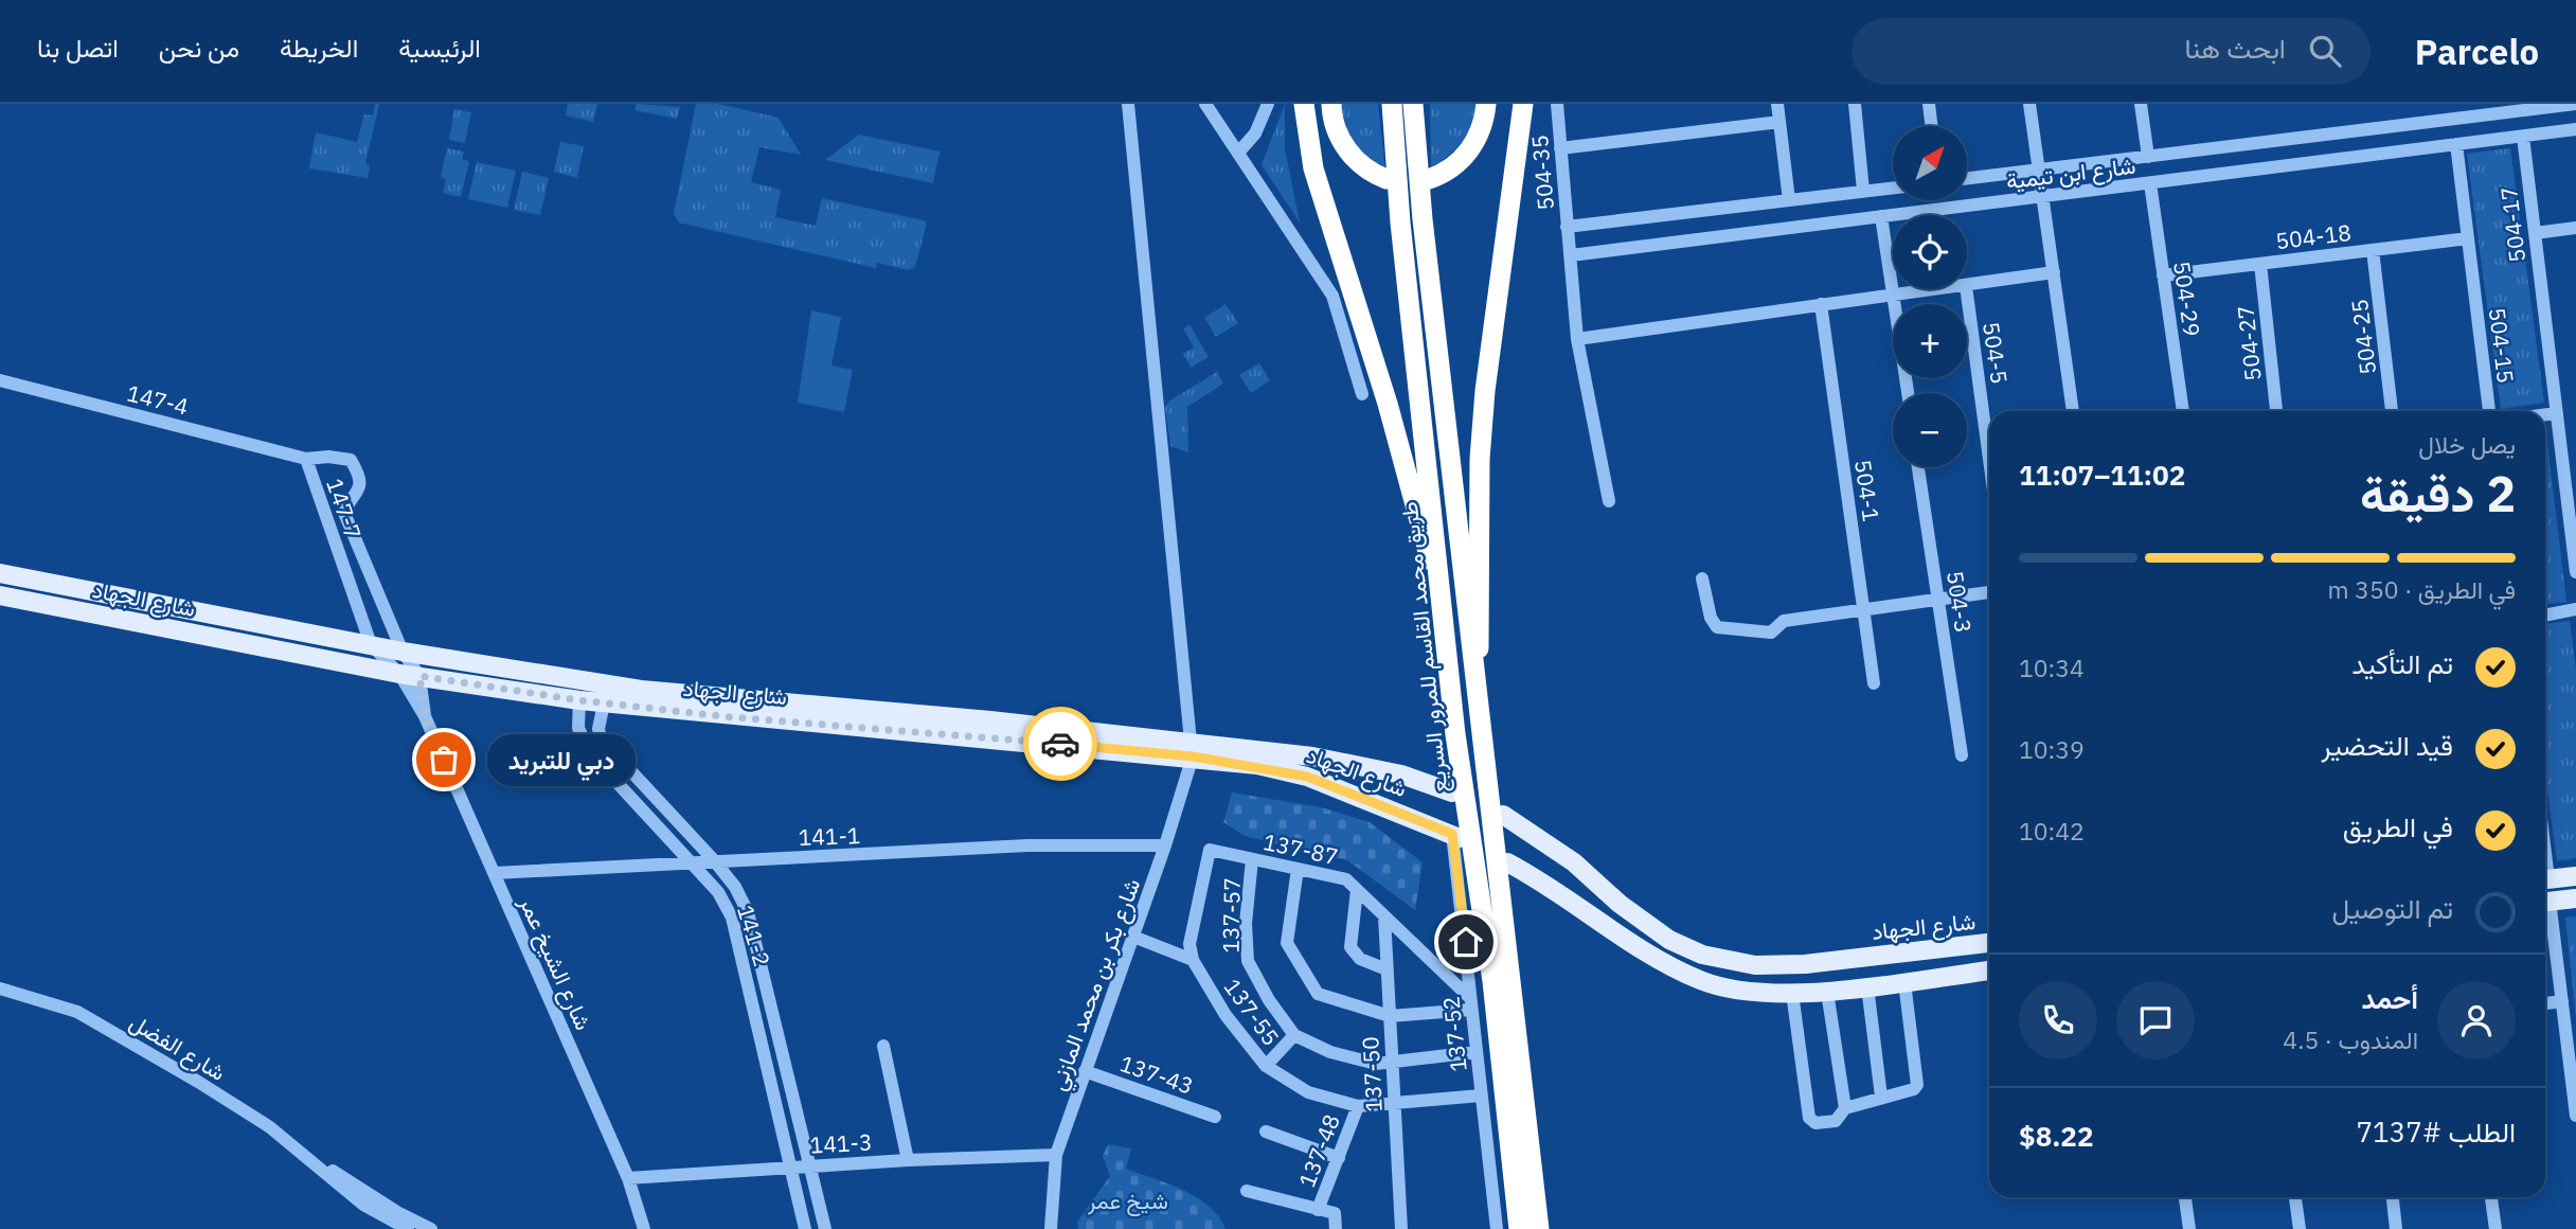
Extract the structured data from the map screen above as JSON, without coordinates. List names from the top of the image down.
{
  "streets": {
    "highway": ["طريق محمد القاسم للمرور السريع"],
    "main road": ["شارع الجهاد"],
    "street": [
      "504-35",
      "شارع ابن تيمية",
      "504-17",
      "504-18",
      "504-29",
      "504-25",
      "504-27",
      "504-15",
      "504-5",
      "147-4",
      "504-1",
      "147-7",
      "504-3",
      "141-1",
      "137-87",
      "137-57",
      "141-2",
      "شارع الشيخ عمر",
      "شارع بكر بن محمد المازني",
      "137-55",
      "137-52",
      "شارع الفضل",
      "137-43",
      "137-50",
      "141-3",
      "137-48"
    ]
  },
  "crossings": [
    ["504-35", "شارع ابن تيمية"],
    ["شارع ابن تيمية", "504-17"],
    ["شارع ابن تيمية", "504-29"],
    ["شارع ابن تيمية", "504-15"],
    ["504-18", "504-29"],
    ["504-18", "504-25"],
    ["504-18", "504-27"],
    ["504-18", "504-15"],
    ["147-4", "147-7"],
    ["147-7", "شارع الجهاد"],
    ["147-7", "شارع الشيخ عمر"],
    ["شارع الجهاد", "141-2"],
    ["شارع الجهاد", "شارع الشيخ عمر"],
    ["شارع الجهاد", "شارع بكر بن محمد المازني"],
    ["شارع الجهاد", "137-52"],
    ["141-1", "141-2"],
    ["141-1", "شارع الشيخ عمر"],
    ["141-1", "شارع بكر بن محمد المازني"],
    ["137-87", "137-57"],
    ["137-87", "137-55"],
    ["137-87", "137-52"],
    ["137-87", "137-50"],
    ["137-57", "137-52"],
    ["137-57", "137-50"],
    ["141-2", "141-3"],
    ["شارع الشيخ عمر", "141-3"],
    ["شارع بكر بن محمد المازني", "137-43"],
    ["شارع بكر بن محمد المازني", "141-3"],
    ["137-55", "137-52"],
    ["137-55", "137-50"],
    ["137-55", "137-48"]
  ],
  "parks": ["شيخ عمر"],
  "places": ["دبي للتبريد"],
  "north": "top right",
  "page": {
    "header": "Parcelo",
    "search": "ابحث هنا",
    "nav": [
      "الرئيسية",
      "الخريطة",
      "من نحن",
      "اتصل بنا"
    ],
    "map_buttons": ["+", "−"],
    "heading": ["2 دقيقة", "يصل خلال", "11:02–11:07"],
    "panel": [
      "أحمد",
      "المندوب · 4.5",
      "الطلب #7137",
      "$8.22"
    ],
    "bar": "في الطريق · 350 m",
    "list": [
      ["تم التأكيد", "10:34"],
      ["قيد التحضير", "10:39"],
      ["في الطريق", "10:42"],
      "تم التوصيل"
    ],
    "bubble": "دبي للتبريد"
  }
}
